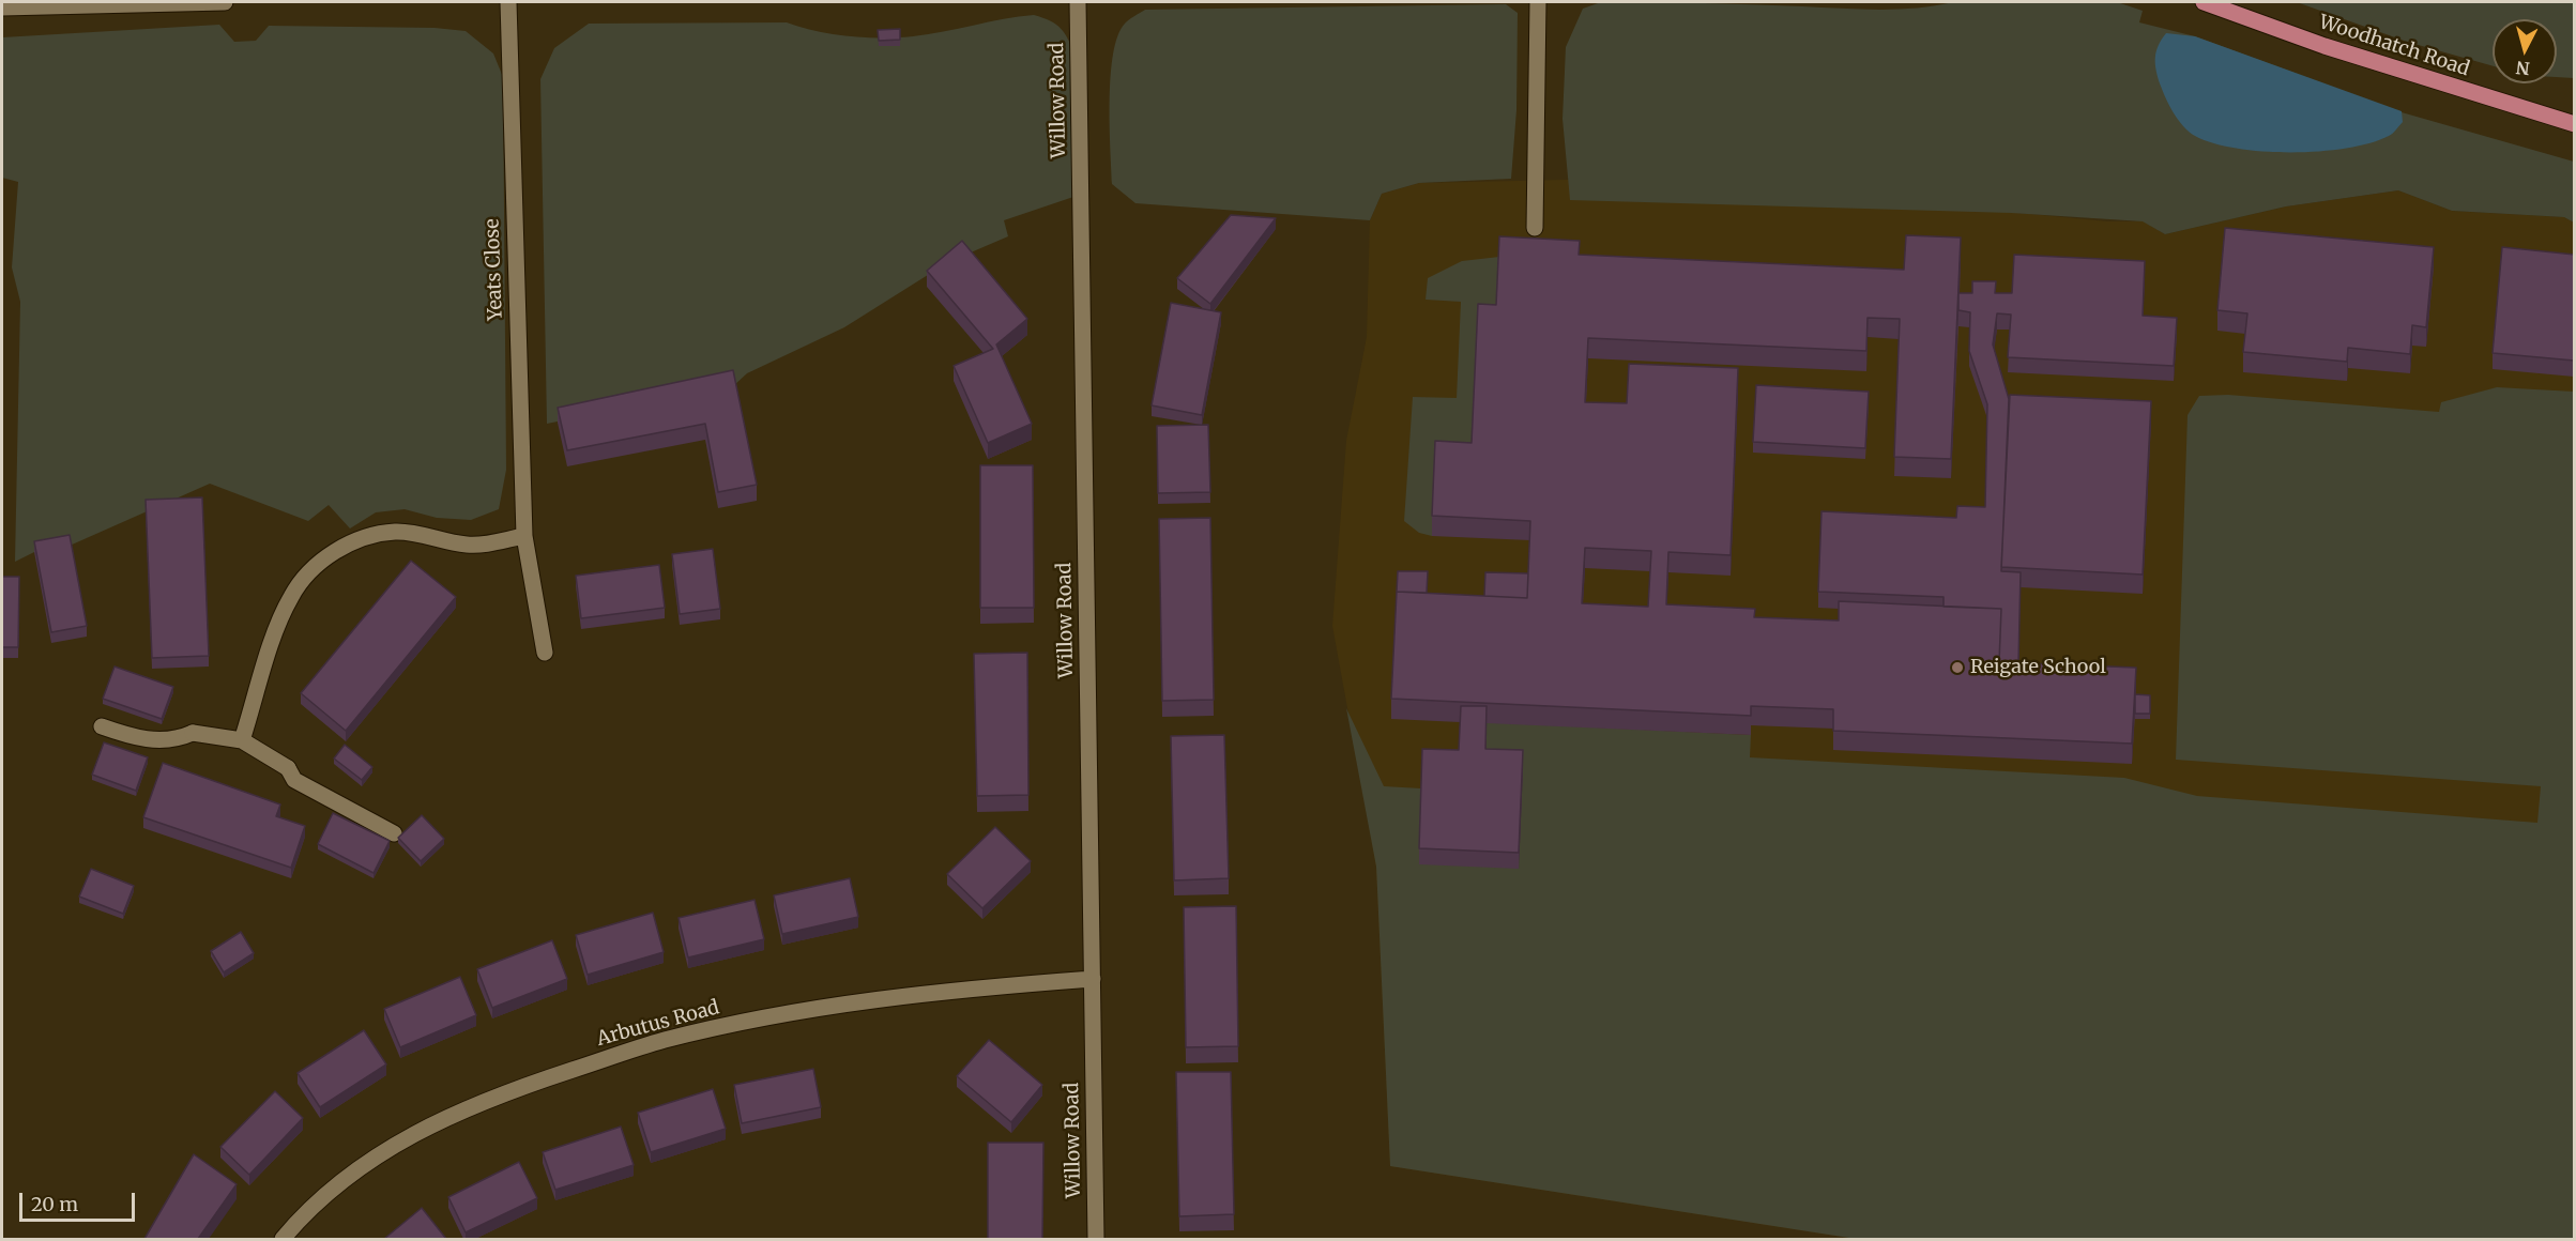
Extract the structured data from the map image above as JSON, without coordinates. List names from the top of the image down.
{
  "streets": {
    "main road": ["Woodhatch Road"],
    "street": ["Willow Road", "Yeats Close", "Arbutus Road"]
  },
  "crossings": [
    ["Willow Road", "Arbutus Road"]
  ],
  "places": ["Reigate School"],
  "scale_bar": "20 m",
  "north": "bottom"
}
